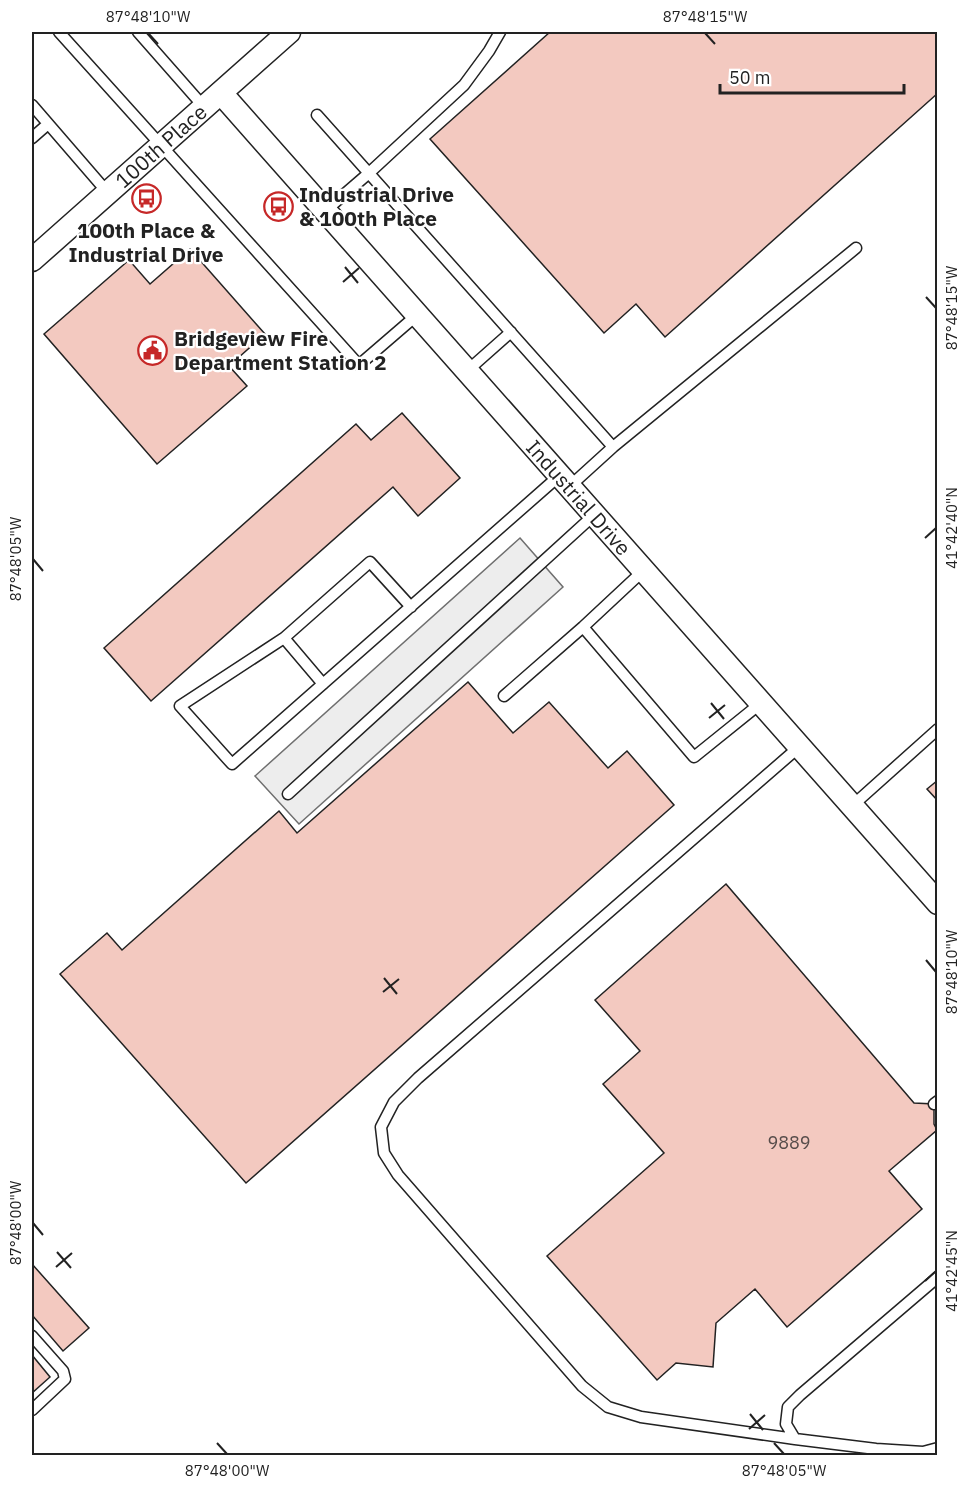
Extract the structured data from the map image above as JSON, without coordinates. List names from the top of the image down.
{
  "streets": {
    "street": ["100th Place", "Industrial Drive"]
  },
  "crossings": [
    ["100th Place", "Industrial Drive"]
  ],
  "places": {
    "bus stop": ["100th Place & Industrial Drive", "Industrial Drive & 100th Place"],
    "public building": ["Bridgeview Fire Department Station 2"]
  },
  "house_numbers": ["9889"],
  "scale_bar": "50 m",
  "coordinates": [
    "87°48'10\"W",
    "87°48'15\"W",
    "41°42'40\"N",
    "87°48'05\"W",
    "87°48'00\"W",
    "41°42'45\"N"
  ]
}
